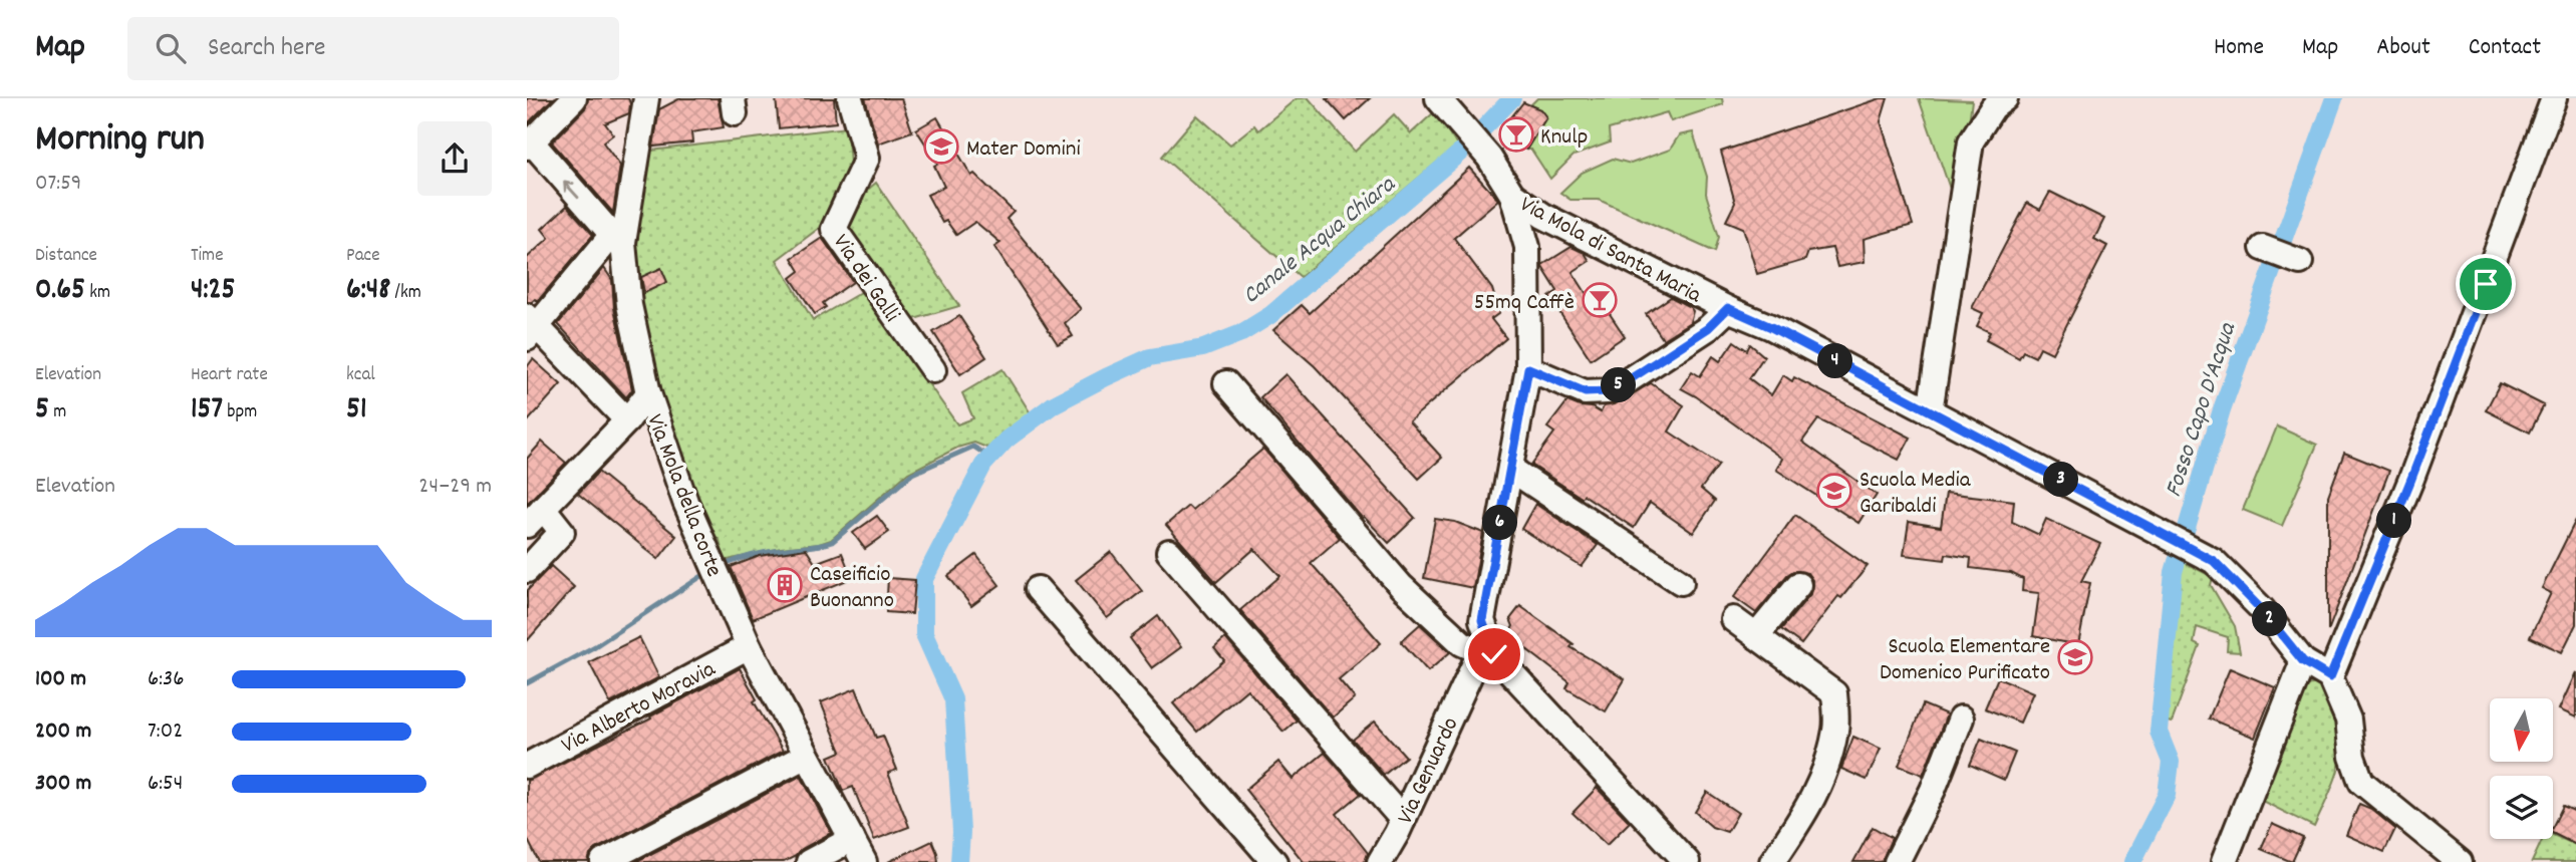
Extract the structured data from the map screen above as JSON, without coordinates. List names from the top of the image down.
{
  "streets": {
    "street": [
      "Via Mola di Santa Maria",
      "Via dei Galli",
      "Via Mola della corte",
      "Via Alberto Moravia",
      "Via Genuardo"
    ]
  },
  "crossings": [
    ["Via Mola della corte", "Via Alberto Moravia"]
  ],
  "water": ["Canale Acqua Chiara", "Fosso Capo D'Acqua"],
  "places": {
    "bar": ["Knulp", "55mq Caffè"],
    "school or university": ["Mater Domini", "Scuola Media Garibaldi", "Scuola Elementare Domenico Purificato"],
    "building": ["Caseificio Buonanno"]
  },
  "north": "bottom",
  "page": {
    "header": "Map",
    "search": "Search here",
    "nav": [
      "Home",
      "Map",
      "About",
      "Contact"
    ],
    "heading": ["Morning run", "07:59"],
    "stats": [
      ["Distance", "0.65 km"],
      ["Time", "4:25"],
      ["Pace", "6:48 /km"],
      ["Elevation", "5 m"],
      ["Heart rate", "157 bpm"],
      ["kcal", "51"]
    ],
    "pins": [
      "4",
      "5",
      "3",
      "1",
      "6",
      "2"
    ],
    "chart": ["Elevation", "24–29 m"],
    "list": [
      {
        "name": "100 m",
        "note": "6:36"
      },
      {
        "name": "200 m",
        "note": "7:02"
      },
      {
        "name": "300 m",
        "note": "6:54"
      }
    ]
  }
}
